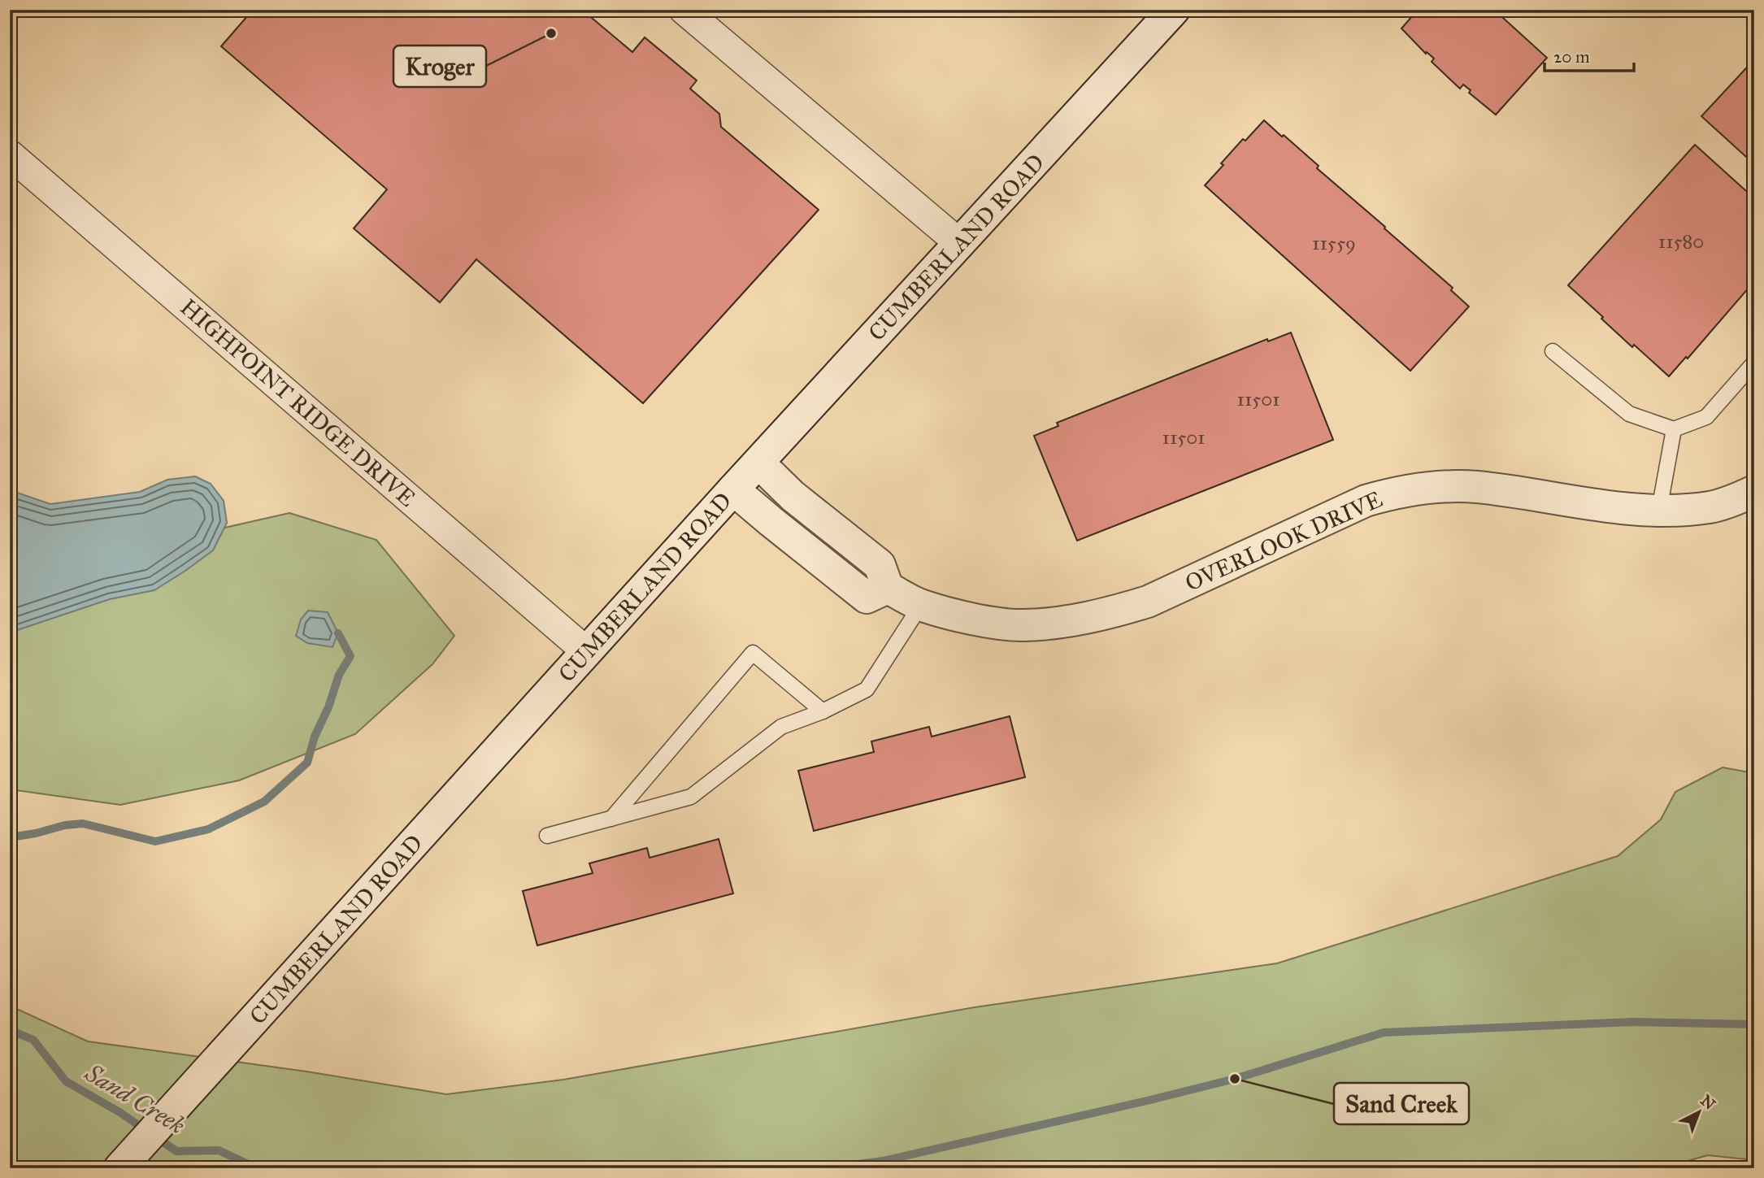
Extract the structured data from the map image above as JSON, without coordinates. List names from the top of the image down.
{
  "streets": {
    "main road": ["CUMBERLAND ROAD", "OVERLOOK DRIVE"],
    "street": ["HIGHPOINT RIDGE DRIVE"]
  },
  "crossings": [
    ["CUMBERLAND ROAD", "HIGHPOINT RIDGE DRIVE"]
  ],
  "water": ["Sand Creek"],
  "places": ["Kroger", "Sand Creek"],
  "house_numbers": [
    "11580",
    "11559",
    "11501",
    "11501"
  ],
  "scale_bar": "20 m",
  "north": "top right"
}
